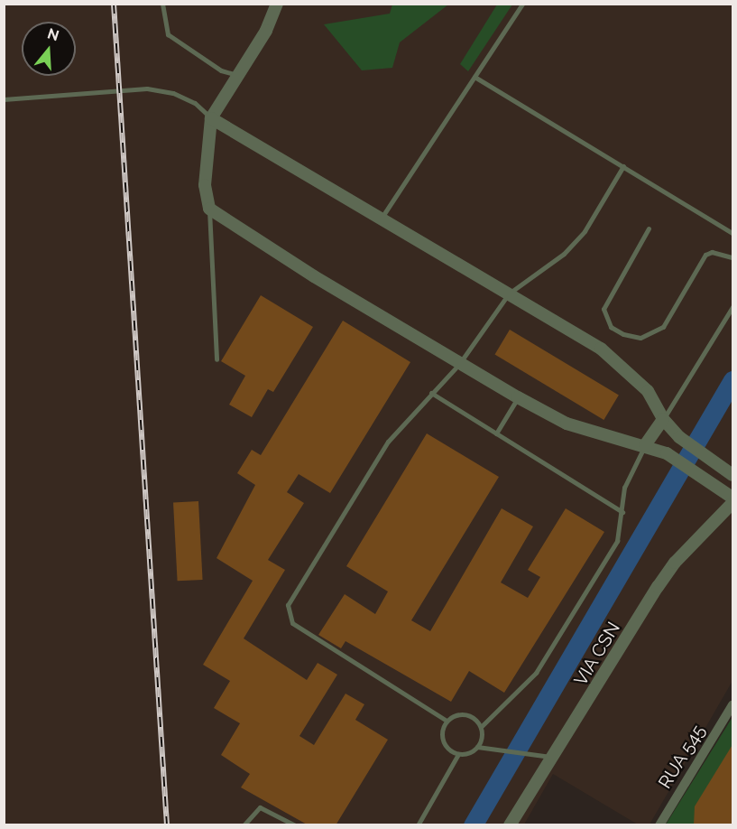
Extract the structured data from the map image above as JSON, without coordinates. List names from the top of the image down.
{
  "streets": {
    "street": ["VIA CSN", "RUA 545"]
  },
  "north": "top"
}
